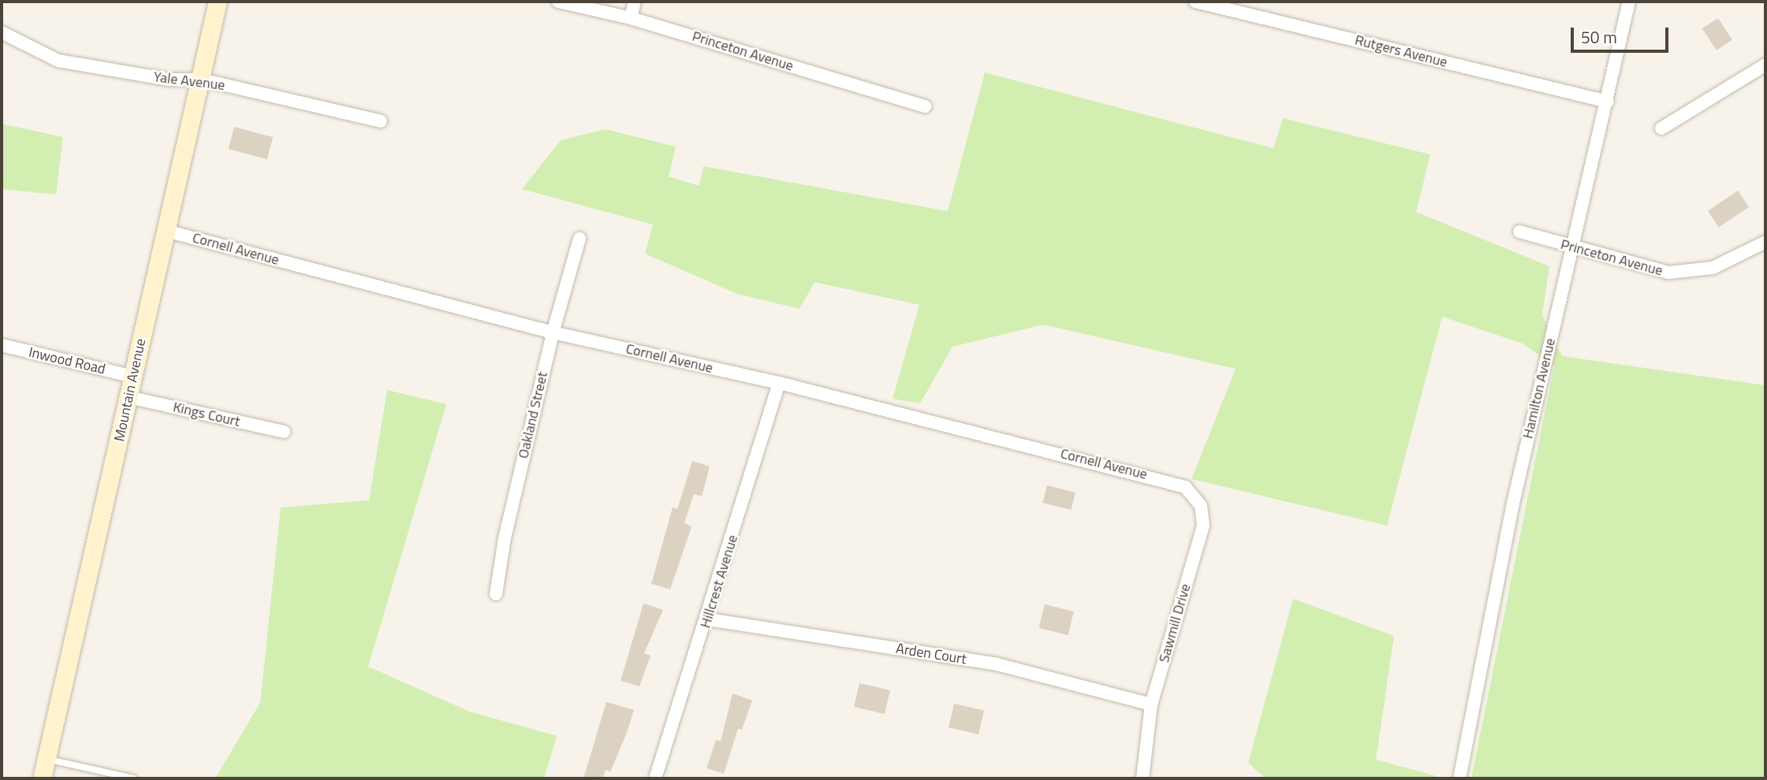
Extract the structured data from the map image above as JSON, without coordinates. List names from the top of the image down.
{
  "streets": {
    "main road": ["Mountain Avenue"],
    "street": [
      "Princeton Avenue",
      "Rutgers Avenue",
      "Yale Avenue",
      "Cornell Avenue",
      "Inwood Road",
      "Hamilton Avenue",
      "Kings Court",
      "Oakland Street",
      "Hillcrest Avenue",
      "Sawmill Drive",
      "Arden Court"
    ]
  },
  "crossings": [
    ["Princeton Avenue", "Hamilton Avenue"],
    ["Rutgers Avenue", "Hamilton Avenue"],
    ["Yale Avenue", "Mountain Avenue"],
    ["Cornell Avenue", "Mountain Avenue"],
    ["Cornell Avenue", "Oakland Street"],
    ["Cornell Avenue", "Hillcrest Avenue"],
    ["Cornell Avenue", "Sawmill Drive"],
    ["Inwood Road", "Mountain Avenue"],
    ["Mountain Avenue", "Kings Court"],
    ["Hillcrest Avenue", "Arden Court"],
    ["Sawmill Drive", "Arden Court"]
  ],
  "scale_bar": "50 m"
}
